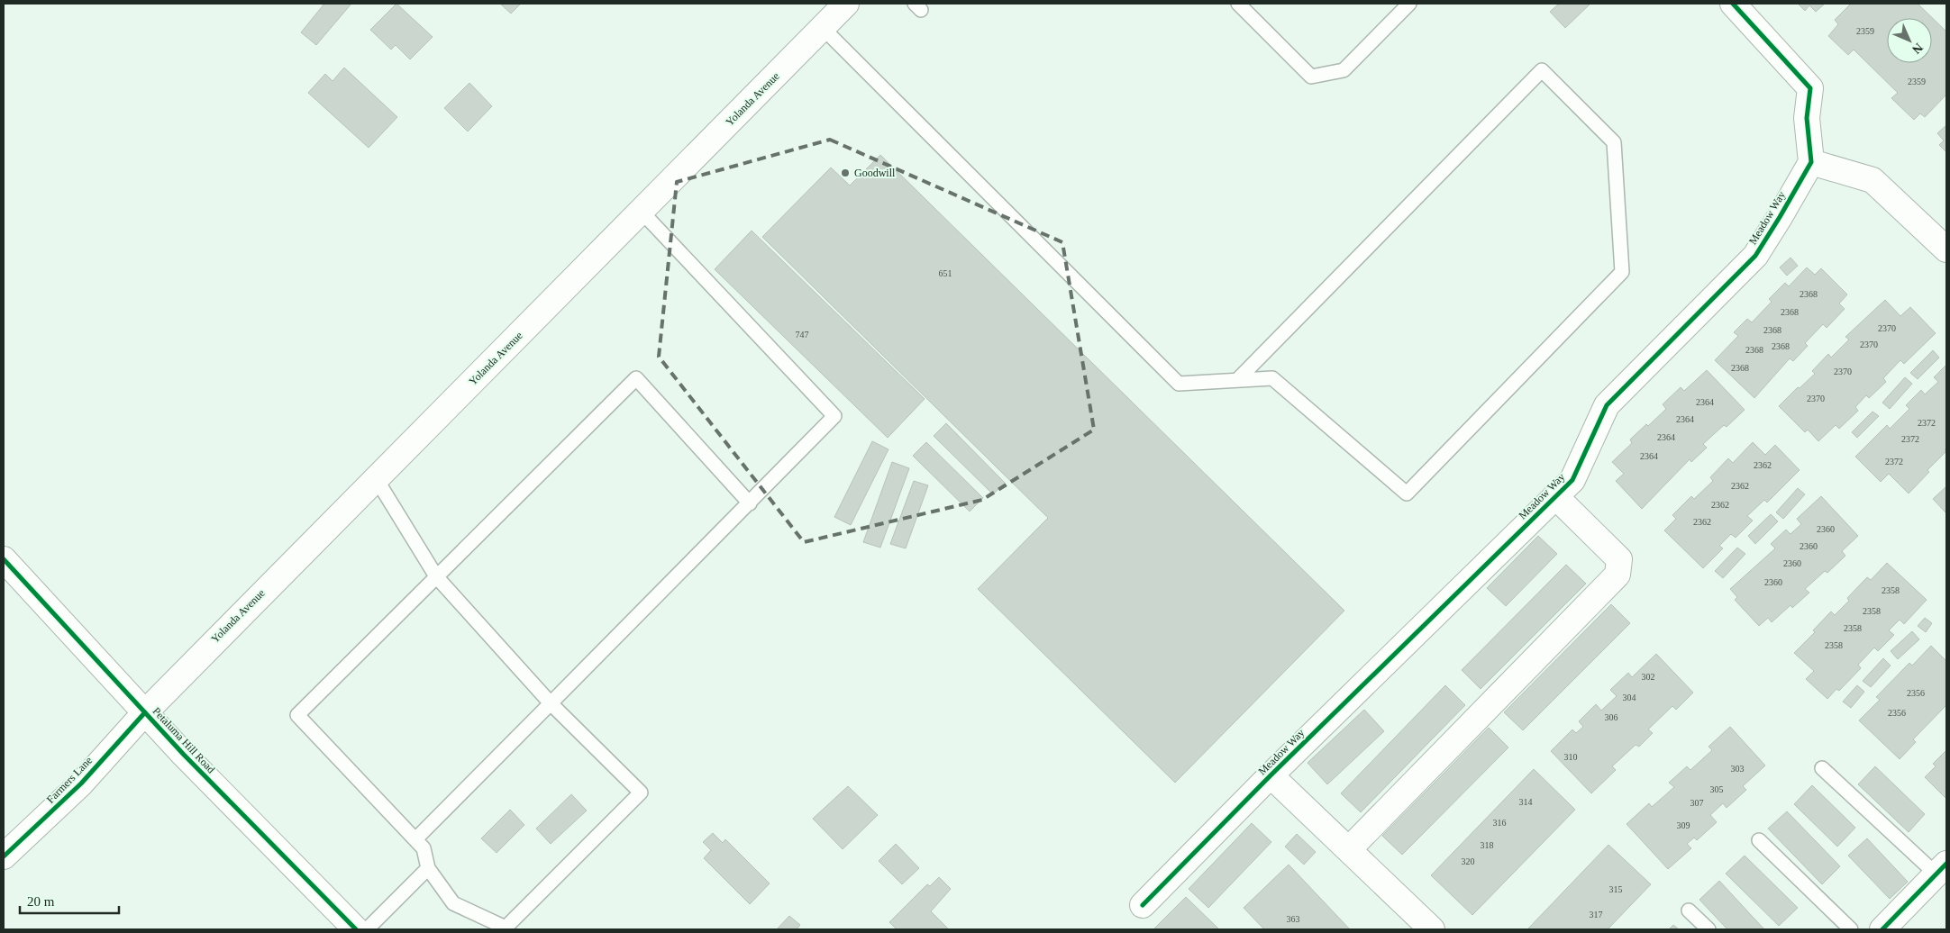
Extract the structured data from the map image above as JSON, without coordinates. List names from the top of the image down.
{
  "streets": {
    "street": [
      "Yolanda Avenue",
      "Meadow Way",
      "Petaluma Hill Road",
      "Farmers Lane"
    ]
  },
  "crossings": [
    ["Yolanda Avenue", "Petaluma Hill Road"],
    ["Yolanda Avenue", "Farmers Lane"],
    ["Petaluma Hill Road", "Farmers Lane"]
  ],
  "places": ["Goodwill"],
  "house_numbers": [
    "2359",
    "2359",
    "651",
    "2368",
    "2368",
    "2370",
    "2368",
    "747",
    "2370",
    "2368",
    "2368",
    "2368",
    "2370",
    "2370",
    "2364",
    "2364",
    "2372",
    "2364",
    "2372",
    "2364",
    "2372",
    "2362",
    "2362",
    "2362",
    "2362",
    "2360",
    "2360",
    "2360",
    "2360",
    "2358",
    "2358",
    "2358",
    "2358",
    "302",
    "2356",
    "304",
    "2356",
    "306",
    "310",
    "303",
    "305",
    "314",
    "307",
    "316",
    "309",
    "318",
    "320",
    "315",
    "317",
    "363"
  ],
  "scale_bar": "20 m",
  "north": "bottom right"
}
